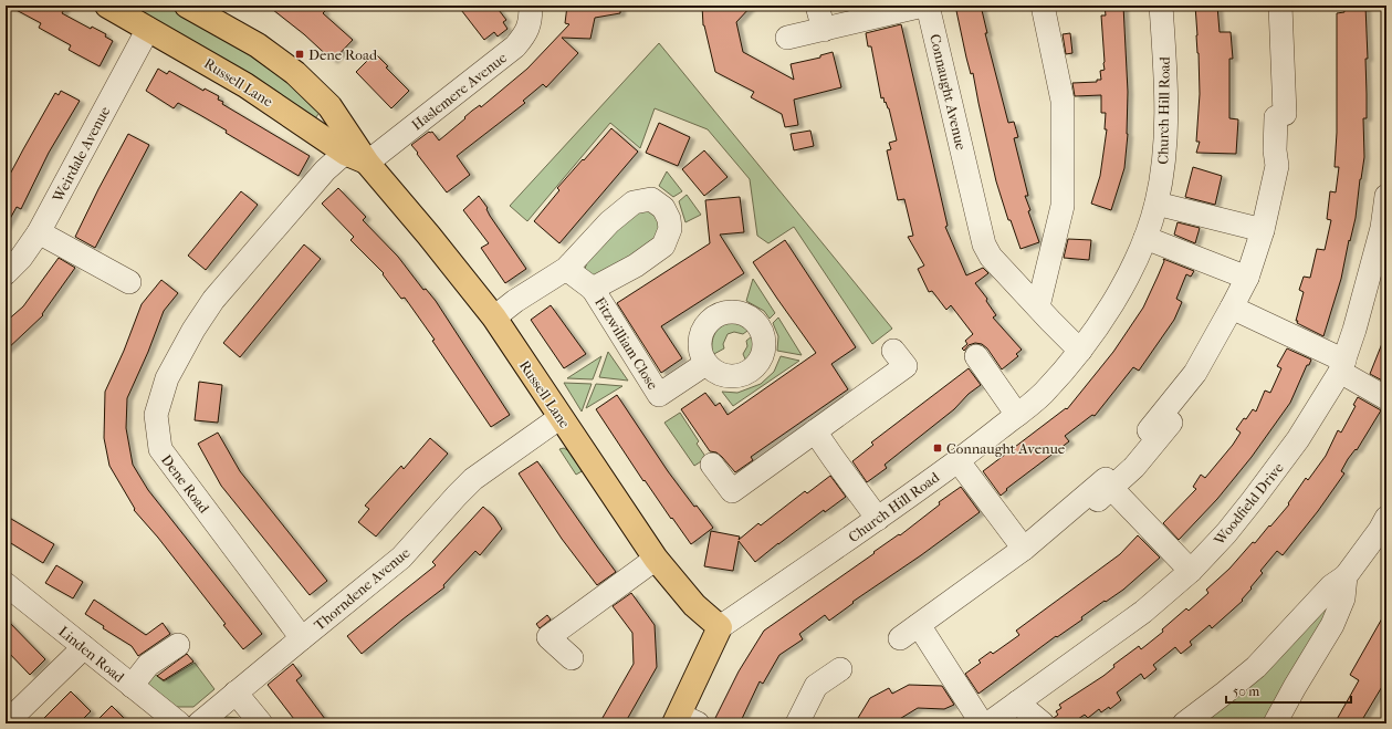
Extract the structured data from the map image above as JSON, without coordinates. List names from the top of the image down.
{
  "streets": {
    "main road": ["Russell Lane"],
    "street": [
      "Haslemere Avenue",
      "Connaught Avenue",
      "Church Hill Road",
      "Weirdale Avenue",
      "Fitzwilliam Close",
      "Dene Road",
      "Woodfield Drive",
      "Thorndene Avenue",
      "Linden Road"
    ]
  },
  "crossings": [
    ["Russell Lane", "Haslemere Avenue"],
    ["Russell Lane", "Church Hill Road"],
    ["Russell Lane", "Weirdale Avenue"],
    ["Russell Lane", "Dene Road"],
    ["Russell Lane", "Thorndene Avenue"],
    ["Connaught Avenue", "Church Hill Road"],
    ["Dene Road", "Thorndene Avenue"]
  ],
  "places": {
    "transit": ["Dene Road", "Connaught Avenue"]
  },
  "scale_bar": "50 m"
}
